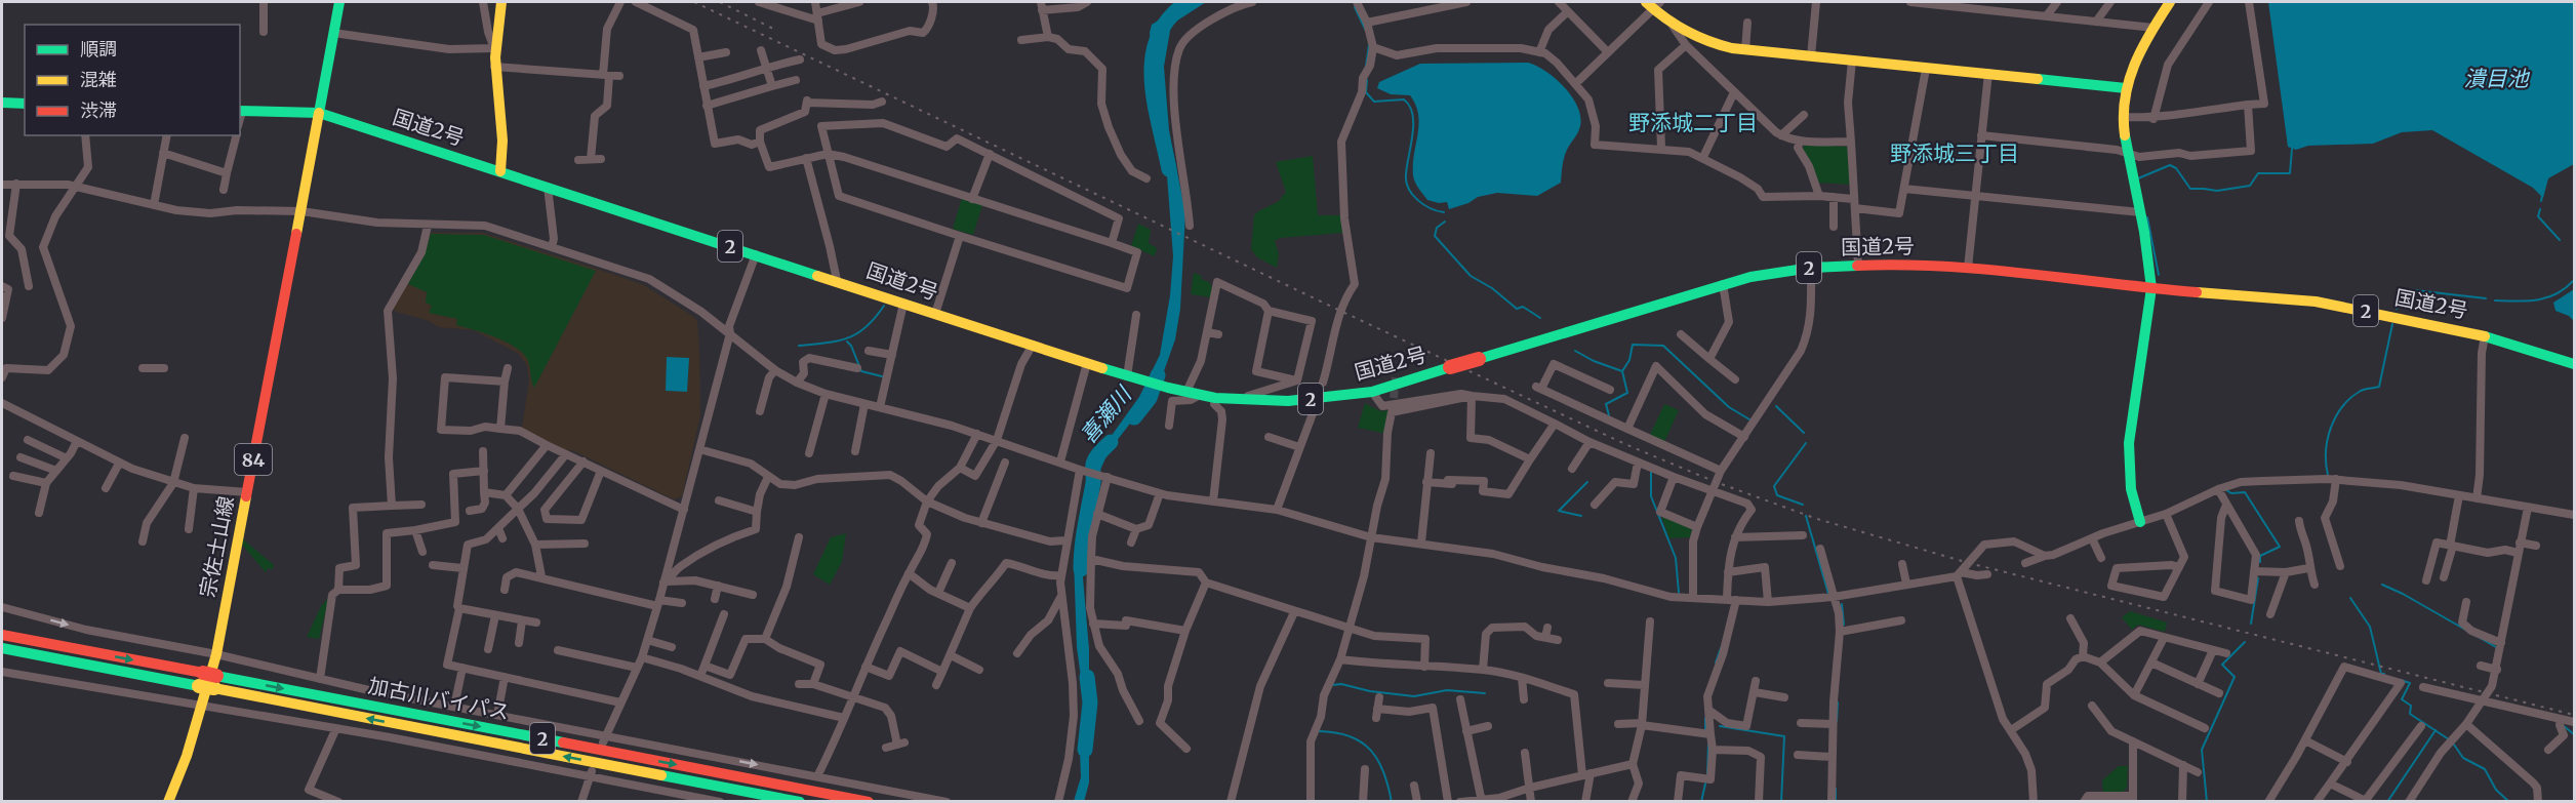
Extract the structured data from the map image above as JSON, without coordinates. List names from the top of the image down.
{
  "streets": {
    "main road": [
      "国道2号",
      "2",
      "84",
      "宗佐土山線",
      "加古川バイパス"
    ]
  },
  "crossings": [
    ["国道2号", "宗佐土山線"]
  ],
  "districts": ["野添城二丁目", "野添城三丁目"],
  "water": ["潰目池", "喜瀬川"],
  "legend": ["順調", "混雑", "渋滞"]
}
